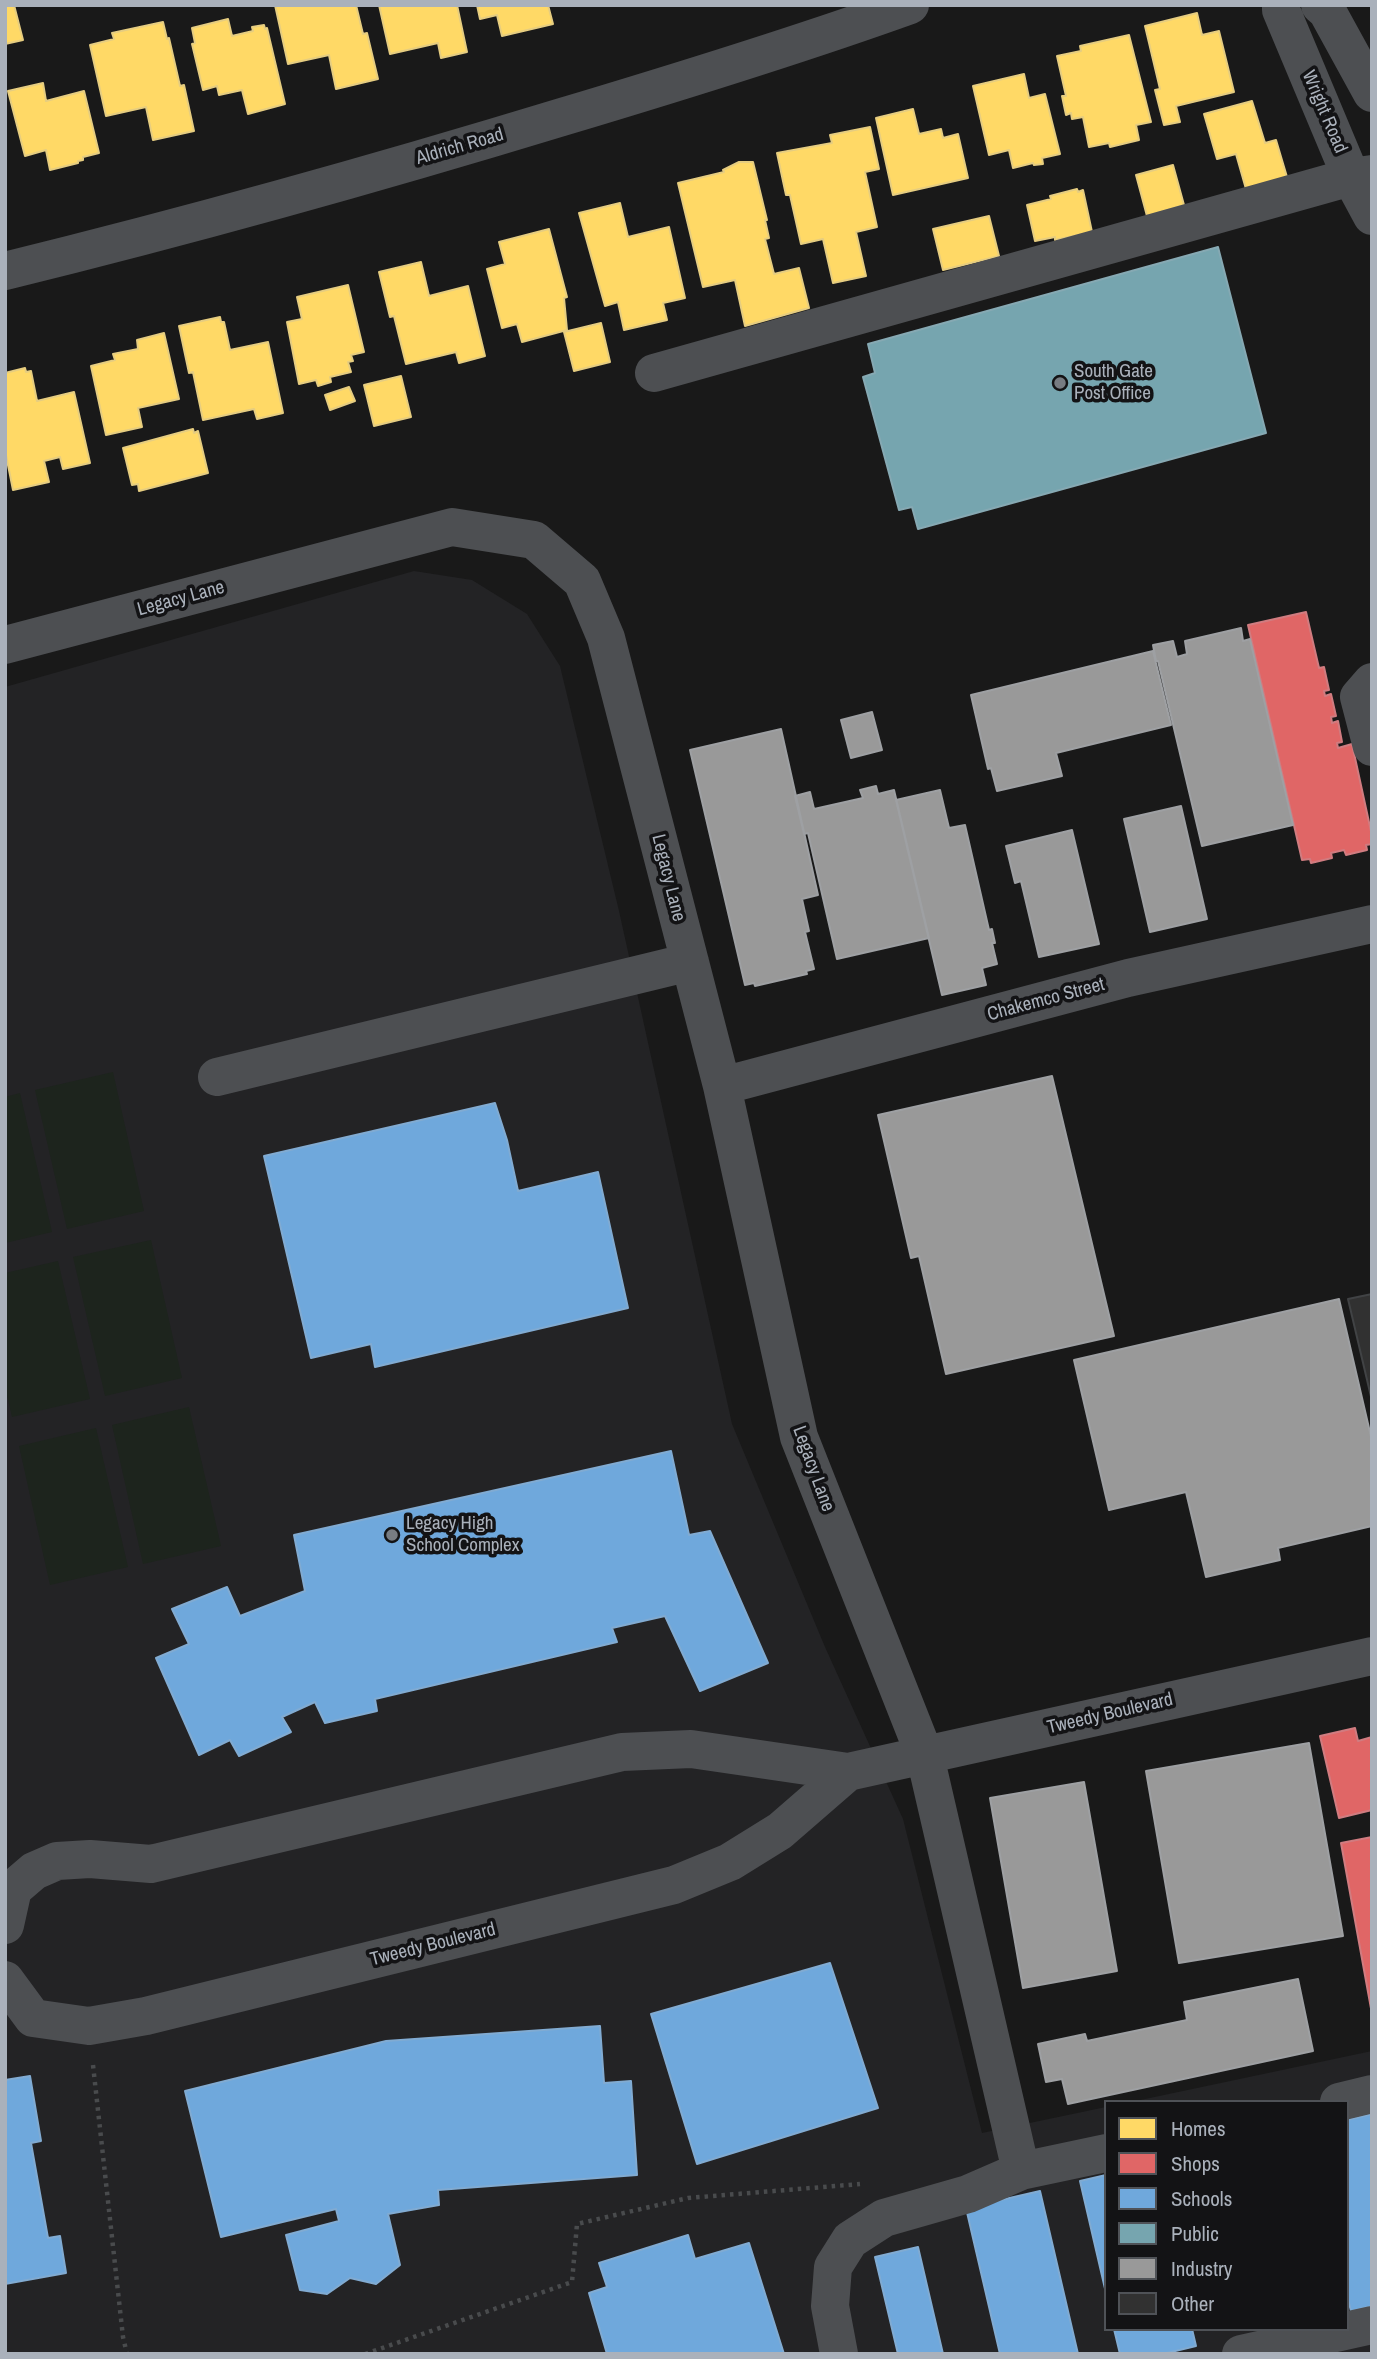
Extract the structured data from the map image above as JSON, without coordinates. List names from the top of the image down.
{
  "streets": {
    "street": [
      "Wright Road",
      "Aldrich Road",
      "Legacy Lane",
      "Chakemco Street",
      "Tweedy Boulevard"
    ]
  },
  "crossings": [
    ["Legacy Lane", "Chakemco Street"],
    ["Legacy Lane", "Tweedy Boulevard"]
  ],
  "places": ["South Gate Post Office", "Legacy High School Complex"],
  "legend": [
    "Homes",
    "Shops",
    "Schools",
    "Public",
    "Industry",
    "Other"
  ]
}
